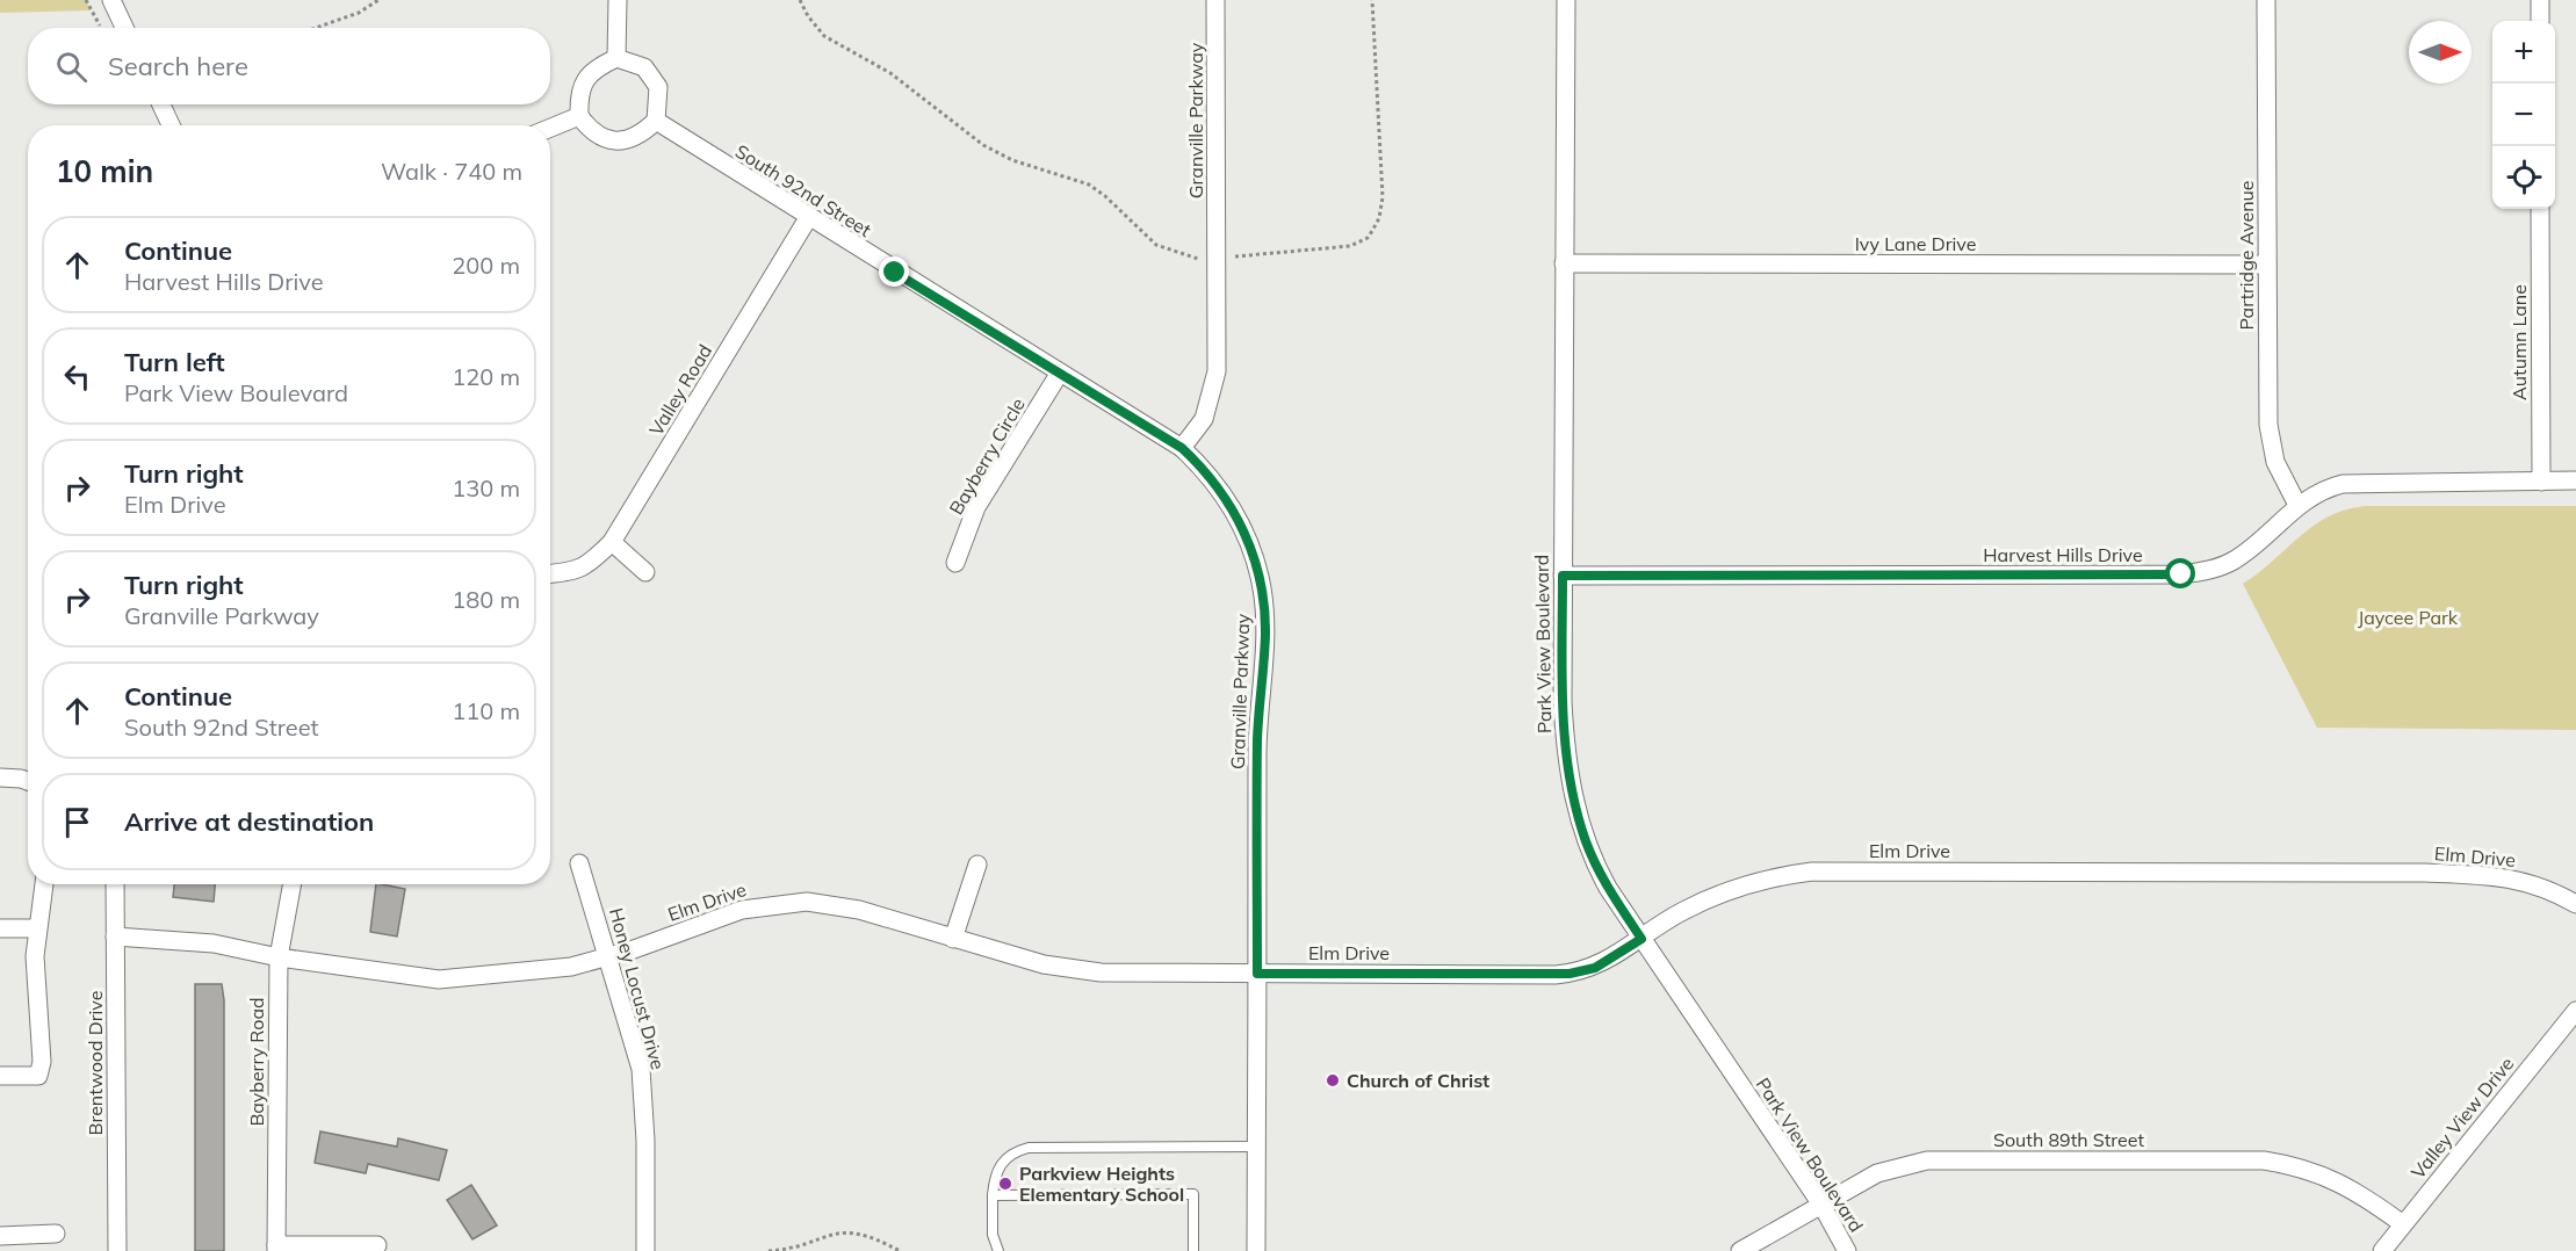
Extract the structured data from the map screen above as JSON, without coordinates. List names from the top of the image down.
{
  "streets": {
    "street": [
      "Granville Parkway",
      "South 92nd Street",
      "Ivy Lane Drive",
      "Partridge Avenue",
      "Autumn Lane",
      "Valley Road",
      "Bayberry Circle",
      "Harvest Hills Drive",
      "Park View Boulevard",
      "Elm Drive",
      "Honey Locust Drive",
      "Bayberry Road",
      "Brentwood Drive",
      "Valley View Drive",
      "South 89th Street"
    ]
  },
  "crossings": [
    ["Granville Parkway", "South 92nd Street"],
    ["Granville Parkway", "Elm Drive"],
    ["South 92nd Street", "Valley Road"],
    ["South 92nd Street", "Bayberry Circle"],
    ["Ivy Lane Drive", "Partridge Avenue"],
    ["Ivy Lane Drive", "Park View Boulevard"],
    ["Partridge Avenue", "Harvest Hills Drive"],
    ["Autumn Lane", "Harvest Hills Drive"],
    ["Harvest Hills Drive", "Park View Boulevard"],
    ["Park View Boulevard", "Elm Drive"],
    ["Park View Boulevard", "South 89th Street"],
    ["Elm Drive", "Honey Locust Drive"],
    ["Elm Drive", "Bayberry Road"],
    ["Elm Drive", "Brentwood Drive"],
    ["Valley View Drive", "South 89th Street"]
  ],
  "parks": ["Jaycee Park"],
  "places": ["Church of Christ", "Parkview Heights Elementary School"],
  "north": "right",
  "page": {
    "map_buttons": ["+", "−"],
    "search": "Search here",
    "heading": ["10 min", "Walk · 740 m"],
    "list": [
      ["Continue", "Harvest Hills Drive", "200 m"],
      ["Turn left", "Park View Boulevard", "120 m"],
      ["Turn right", "Elm Drive", "130 m"],
      ["Turn right", "Granville Parkway", "180 m"],
      ["Continue", "South 92nd Street", "110 m"],
      "Arrive at destination"
    ]
  }
}
